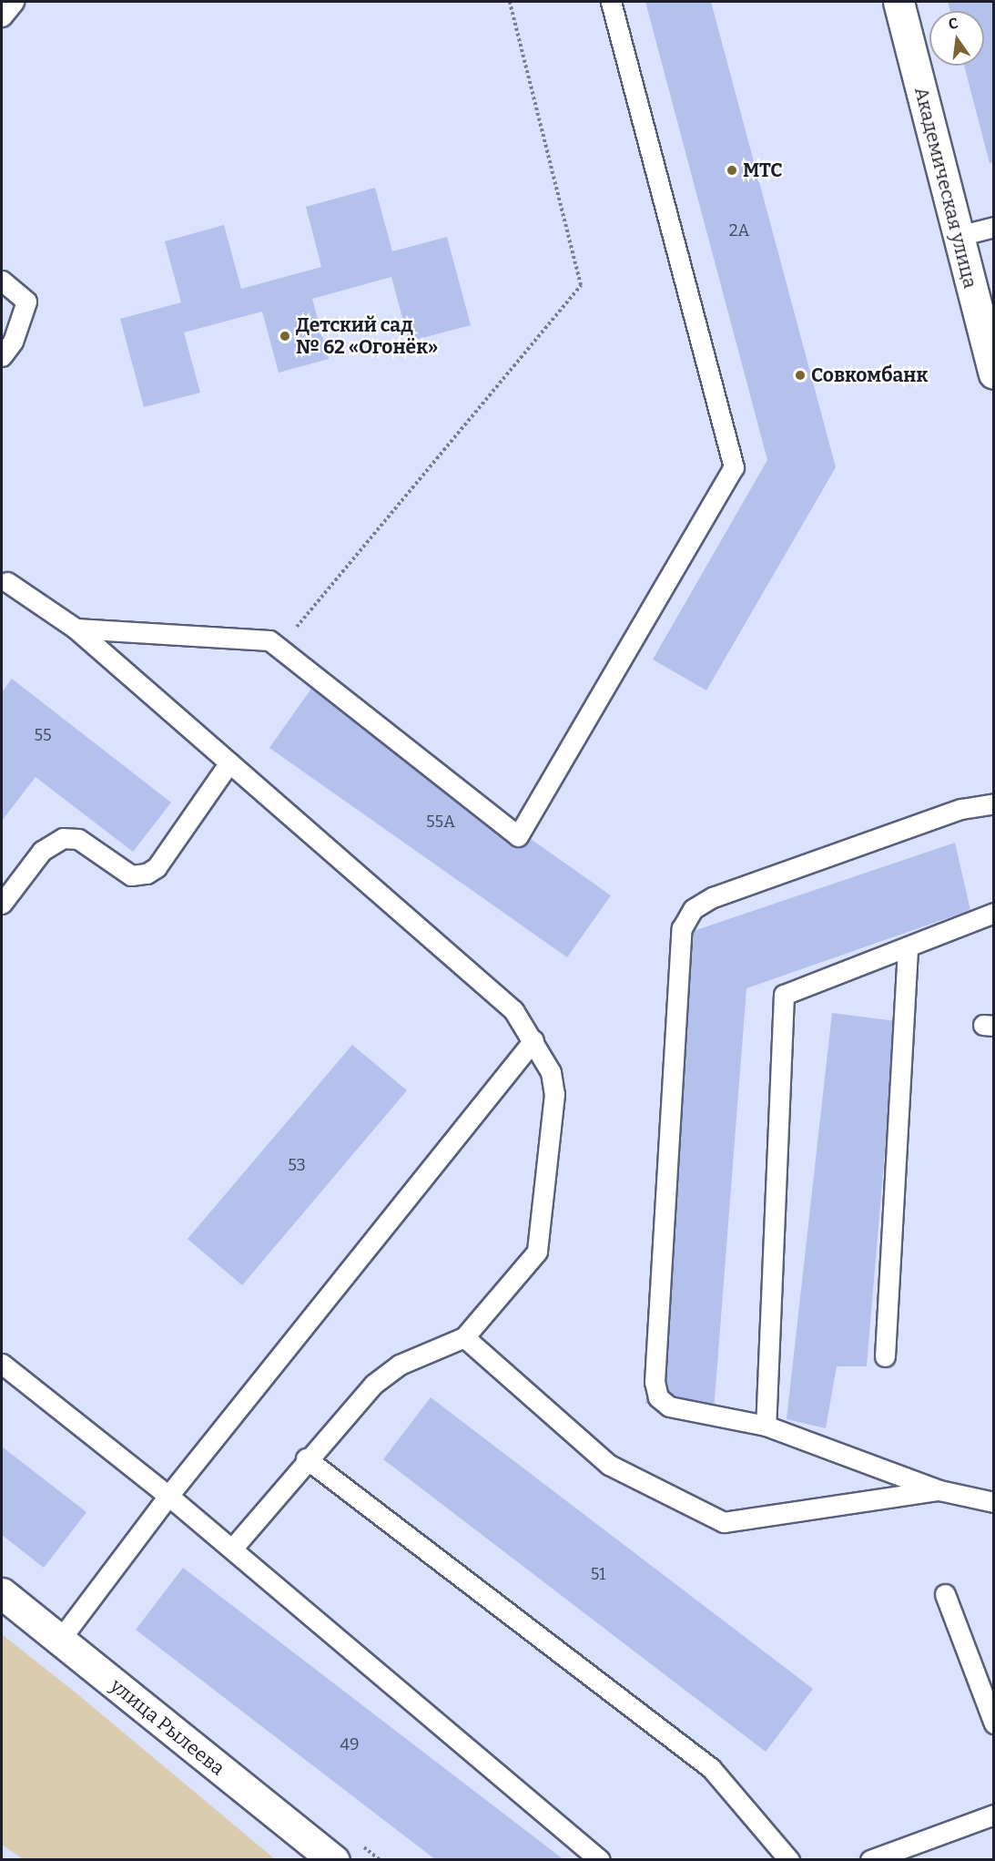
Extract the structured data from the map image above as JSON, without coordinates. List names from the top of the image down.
{
  "streets": {
    "street": ["Академическая улица", "улица Рылеева"]
  },
  "places": ["МТС", "Детский сад № 62 «Огонёк»", "Совкомбанк"],
  "house_numbers": [
    "2А",
    "55",
    "55А",
    "53",
    "51",
    "49"
  ],
  "north": "top"
}
